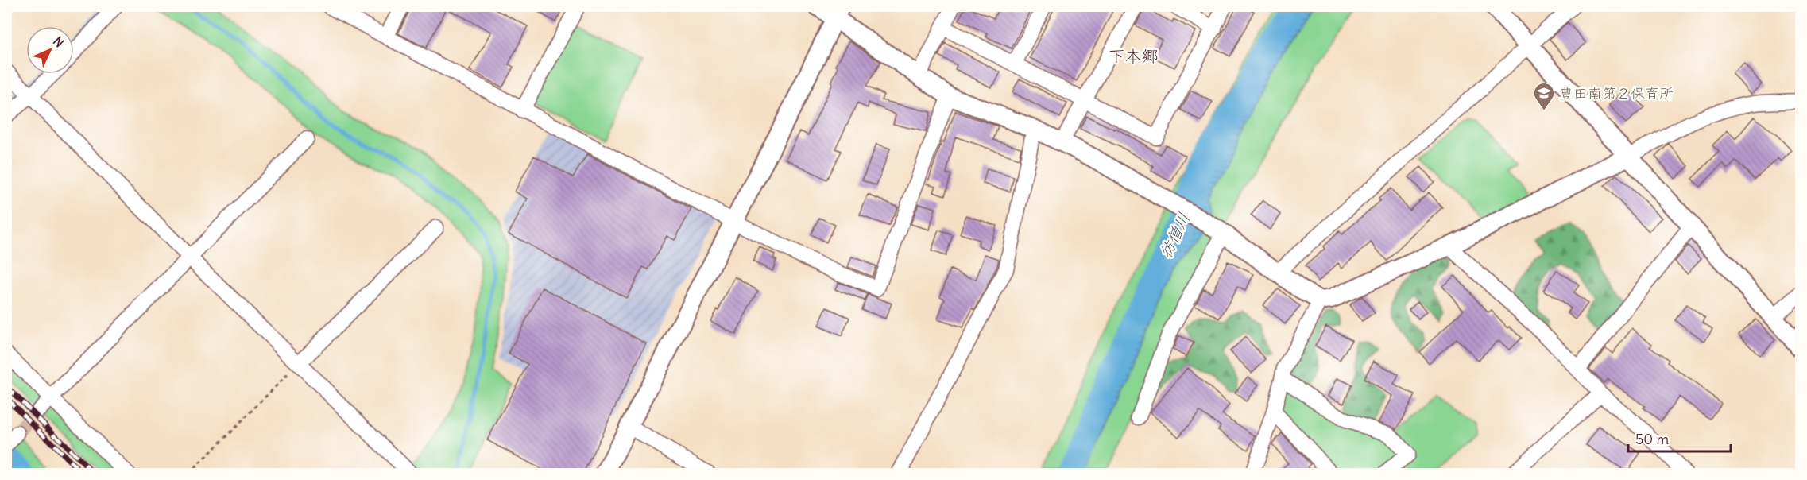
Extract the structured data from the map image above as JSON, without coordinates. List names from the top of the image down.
{
  "districts": ["下本郷"],
  "water": ["彷僧川"],
  "places": {
    "school or university": ["豊田南第２保育所"]
  },
  "scale_bar": "50 m",
  "north": "top right"
}
